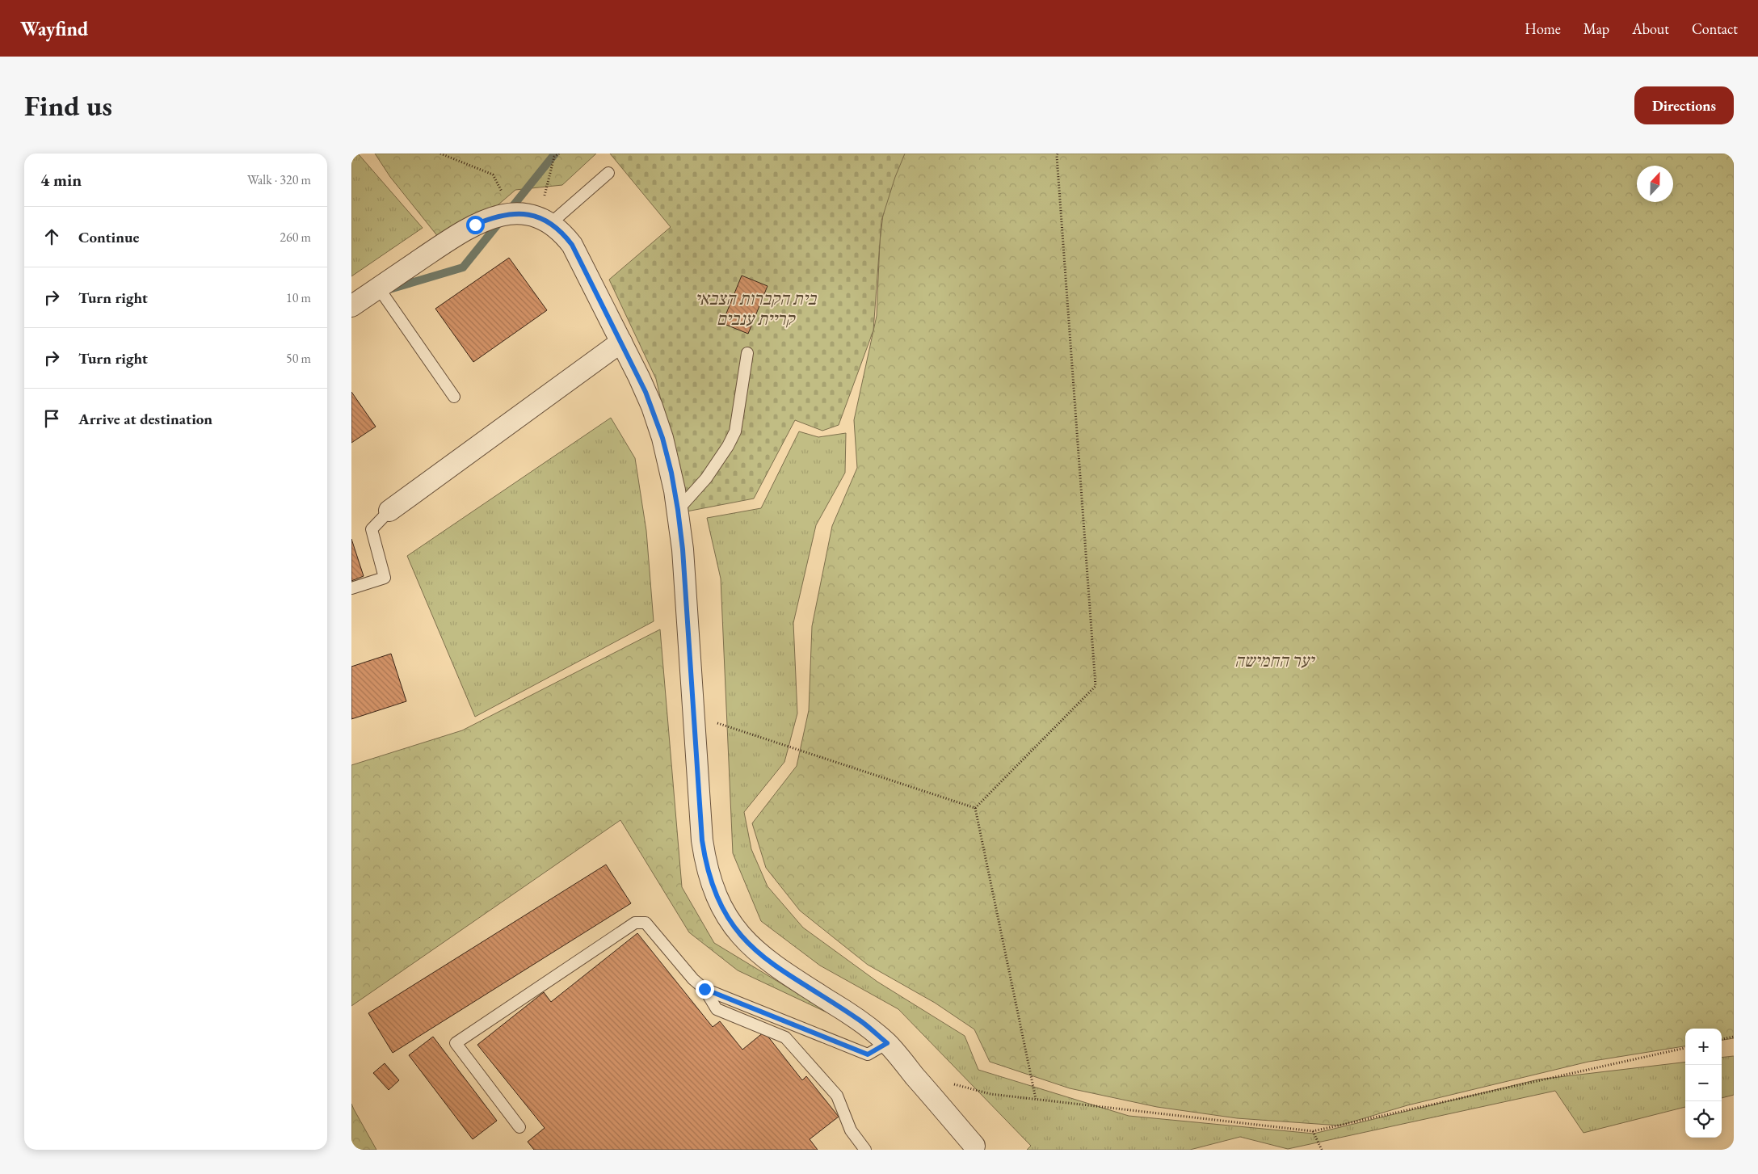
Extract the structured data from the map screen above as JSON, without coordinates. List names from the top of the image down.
{
  "parks": ["בית הקברות הצבאי קריית ענבים", "יער החמישה"],
  "north": "top",
  "page": {
    "header": "Wayfind",
    "nav": [
      "Home",
      "Map",
      "About",
      "Contact"
    ],
    "buttons": "Directions",
    "title": "Find us",
    "heading": ["4 min", "Walk · 320 m"],
    "list": [
      ["Continue", "260 m"],
      ["Turn right", "10 m"],
      ["Turn right", "50 m"],
      "Arrive at destination"
    ],
    "map_buttons": ["+", "−"]
  }
}
